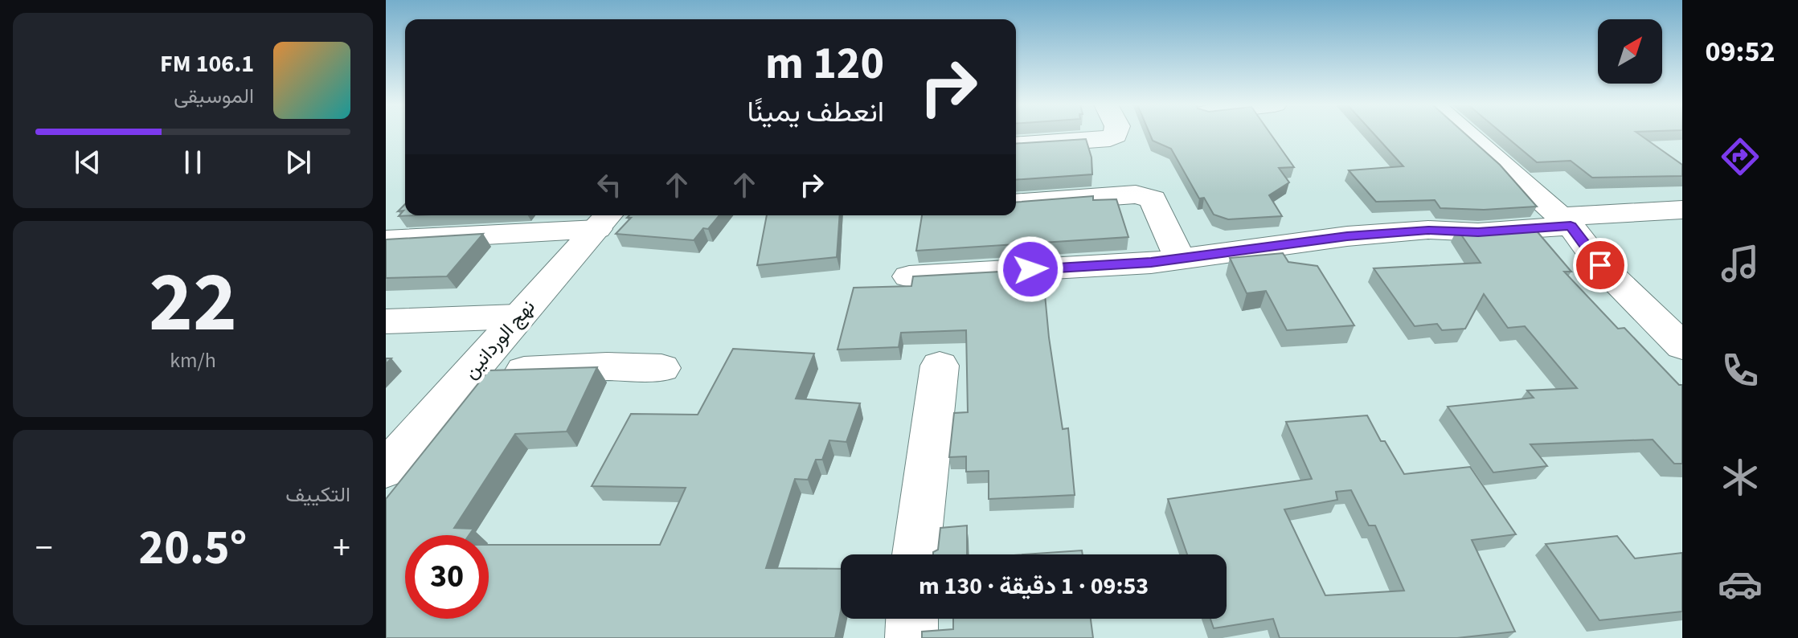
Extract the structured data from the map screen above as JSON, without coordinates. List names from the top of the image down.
{
  "streets": {
    "street": ["نهج الوردانين"]
  },
  "north": "top right",
  "page": {
    "tabs": "09:52",
    "turn": ["120 m", "انعطف يمينًا"],
    "song": ["106.1 FM", "الموسيقى"],
    "tile": [
      ["22", "km/h"],
      "التكييف"
    ],
    "heat": ["−", "20.5°", "+"],
    "limit": "30",
    "trip": "09:53 · 1 دقيقة · 130 m"
  }
}
